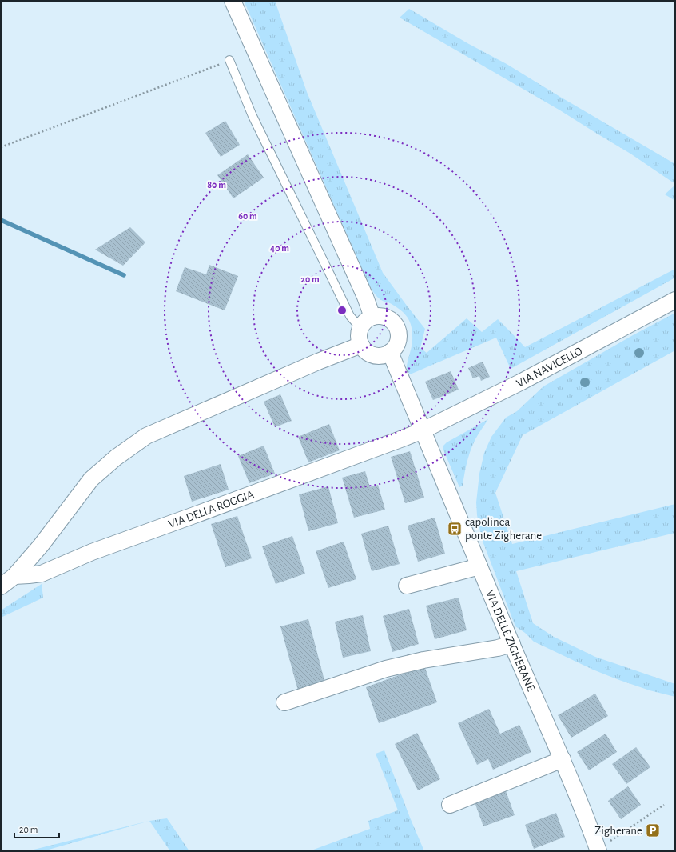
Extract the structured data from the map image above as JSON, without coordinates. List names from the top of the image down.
{
  "streets": {
    "street": ["VIA NAVICELLO", "VIA DELLA ROGGIA", "VIA DELLE ZIGHERANE"]
  },
  "crossings": [
    ["VIA NAVICELLO", "VIA DELLA ROGGIA"],
    ["VIA NAVICELLO", "VIA DELLE ZIGHERANE"],
    ["VIA DELLA ROGGIA", "VIA DELLE ZIGHERANE"]
  ],
  "places": {
    "bus stop": ["capolinea ponte Zigherane"],
    "parking": ["Zigherane"]
  },
  "scale_bar": "20 m",
  "rings": [
    "80 m",
    "60 m",
    "40 m",
    "20 m"
  ]
}
